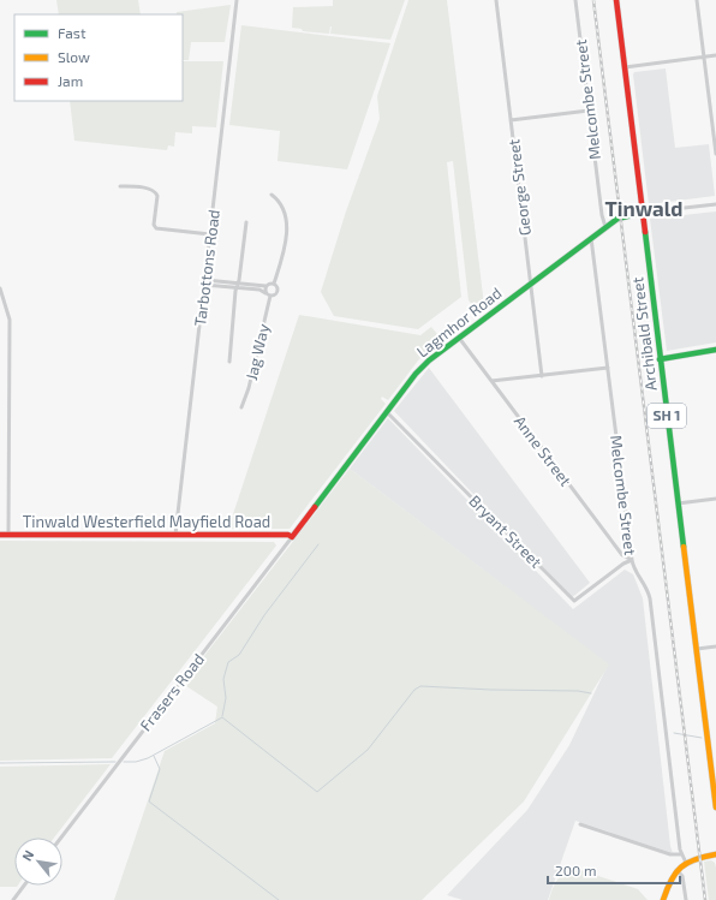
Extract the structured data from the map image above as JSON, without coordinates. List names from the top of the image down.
{
  "streets": {
    "main road": [
      "Lagmhor Road",
      "Archibald Street",
      "SH 1",
      "Tinwald Westerfield Mayfield Road"
    ],
    "street": [
      "Melcombe Street",
      "George Street",
      "Tarbottons Road",
      "Jag Way",
      "Anne Street",
      "Bryant Street",
      "Frasers Road"
    ]
  },
  "crossings": [
    ["Melcombe Street", "Lagmhor Road"],
    ["Melcombe Street", "Anne Street"],
    ["Melcombe Street", "Bryant Street"],
    ["George Street", "Lagmhor Road"],
    ["Tarbottons Road", "Tinwald Westerfield Mayfield Road"],
    ["Lagmhor Road", "Archibald Street"],
    ["Lagmhor Road", "Anne Street"],
    ["Lagmhor Road", "Tinwald Westerfield Mayfield Road"],
    ["Lagmhor Road", "Bryant Street"],
    ["Lagmhor Road", "Frasers Road"],
    ["Anne Street", "Bryant Street"],
    ["Tinwald Westerfield Mayfield Road", "Frasers Road"]
  ],
  "districts": ["Tinwald"],
  "legend": ["Fast", "Slow", "Jam"],
  "scale_bar": "200 m",
  "north": "top left"
}
